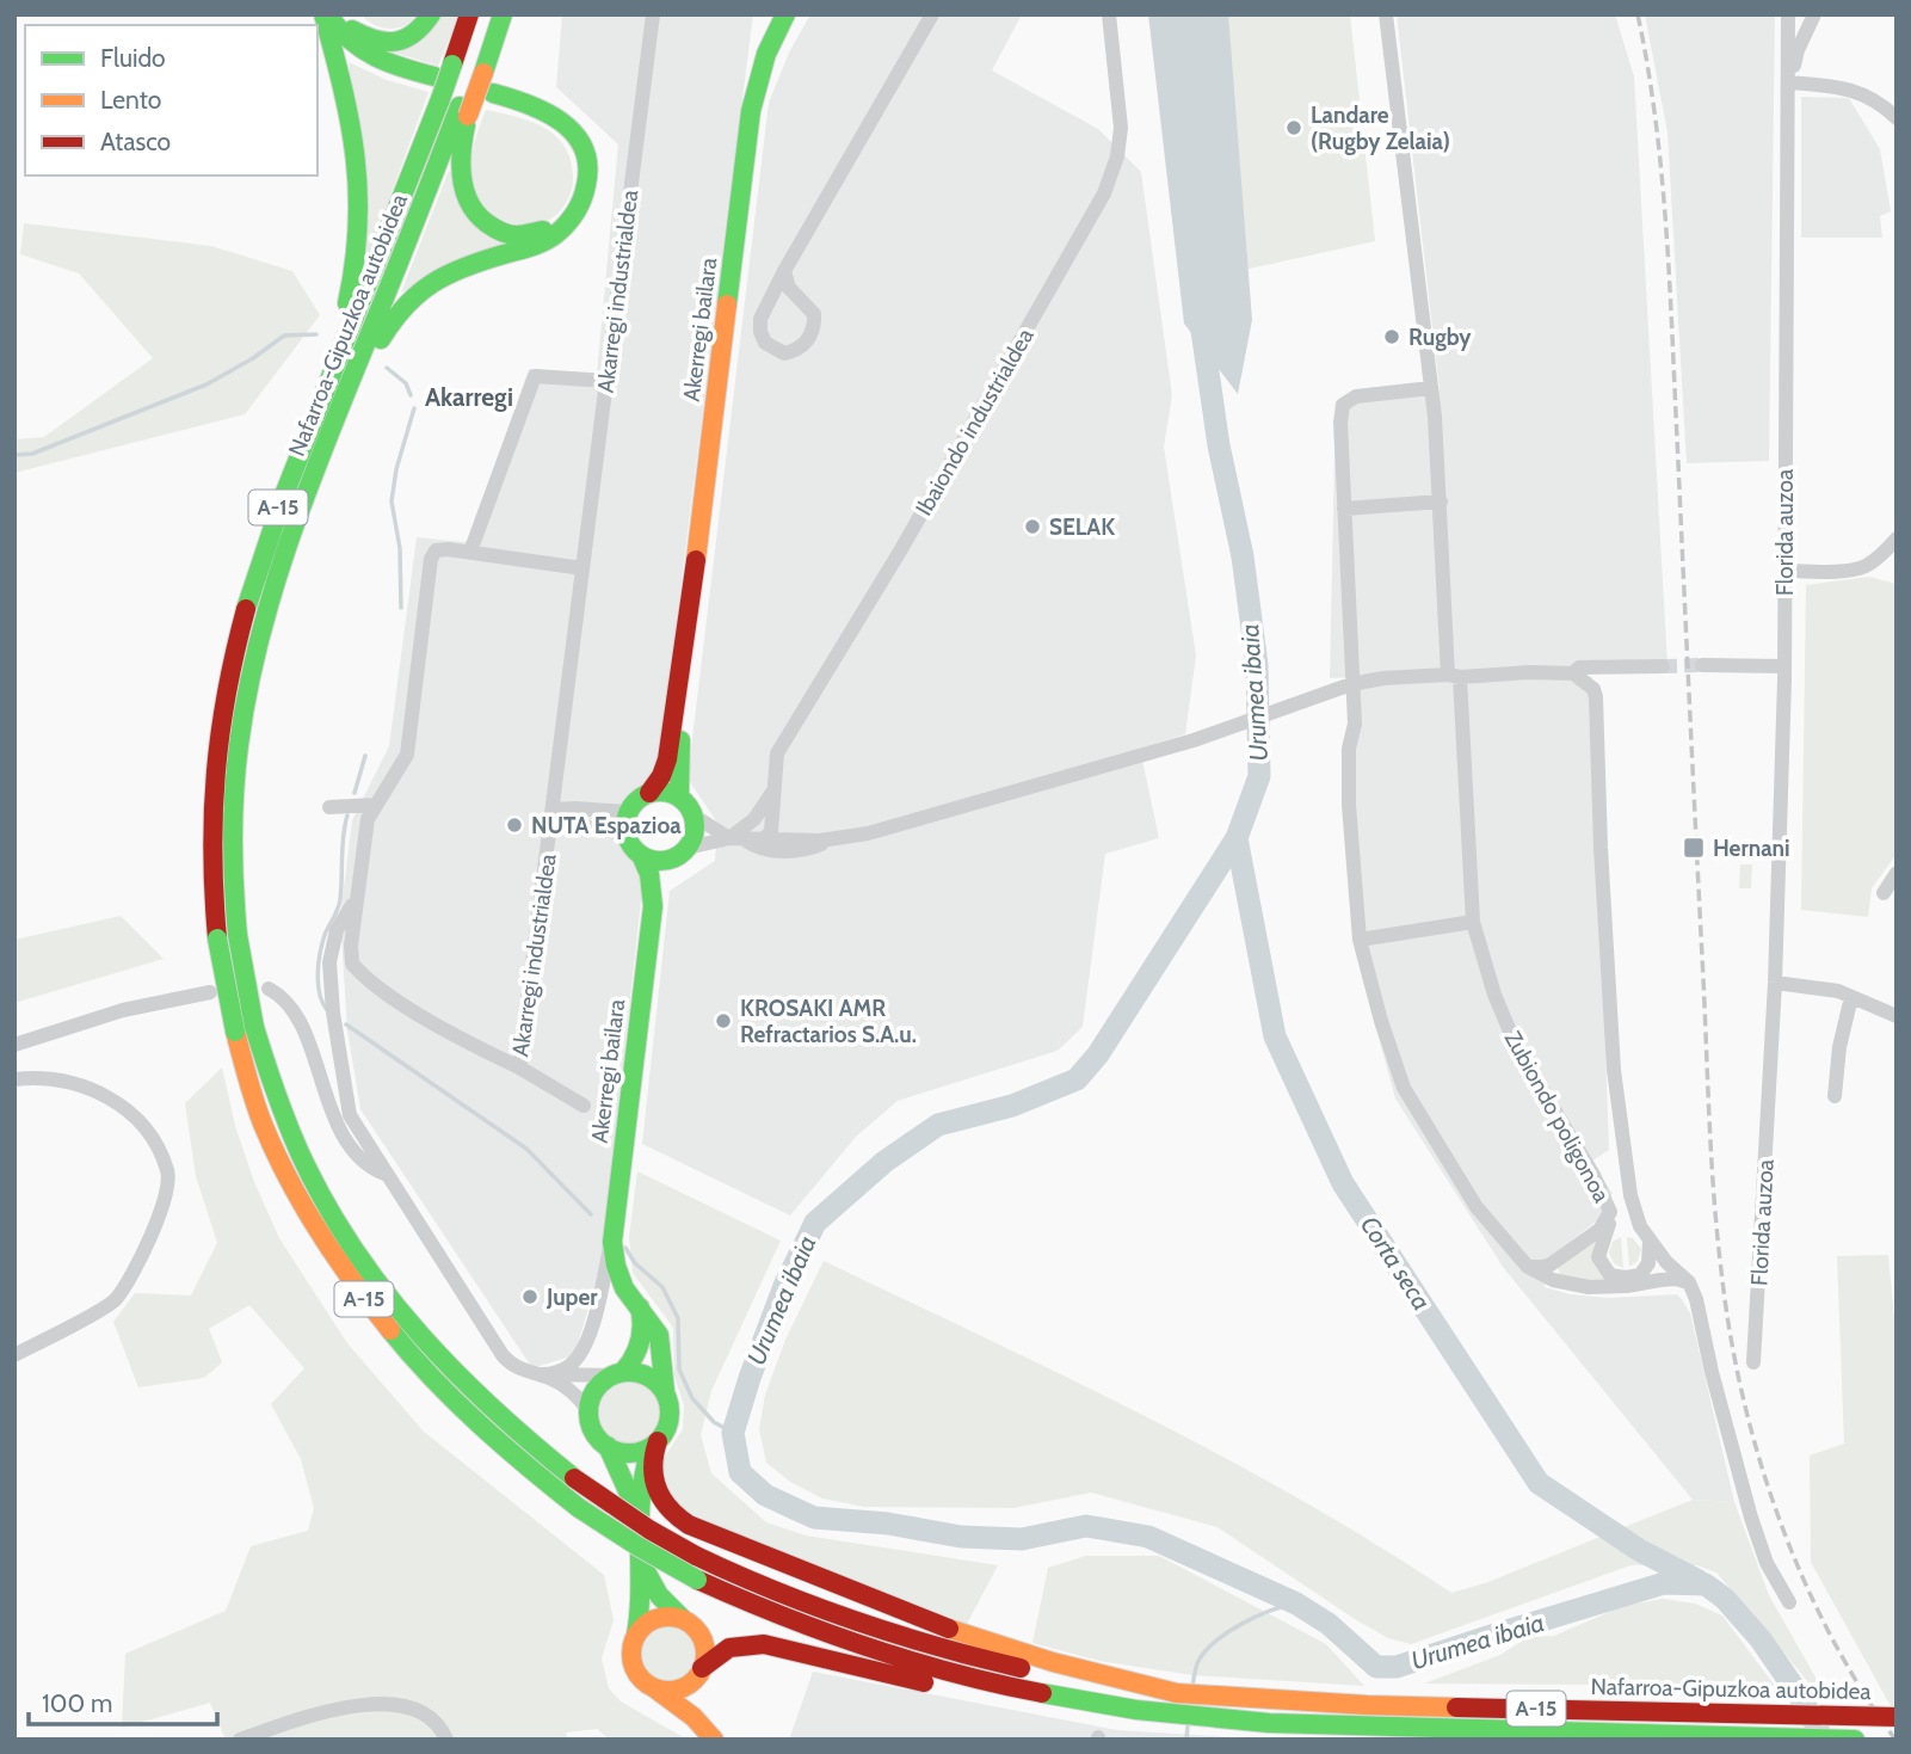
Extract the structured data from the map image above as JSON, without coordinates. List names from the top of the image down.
{
  "streets": {
    "main road": ["Nafarroa-Gipuzkoa autobidea", "Akerregi bailara", "A-15"],
    "street": [
      "Akarregi industrialdea",
      "Ibaiondo industrialdea",
      "Florida auzoa",
      "Zubiondo poligonoa"
    ]
  },
  "districts": ["Akarregi"],
  "water": ["Urumea ibaia", "Corta seca"],
  "places": {
    "other": [
      "Landare (Rugby Zelaia)",
      "Rugby",
      "SELAK",
      "NUTA Espazioa",
      "KROSAKI AMR Refractarios S.A.u.",
      "Juper"
    ],
    "transit": ["Hernani"]
  },
  "legend": ["Fluido", "Lento", "Atasco"],
  "scale_bar": "100 m"
}
